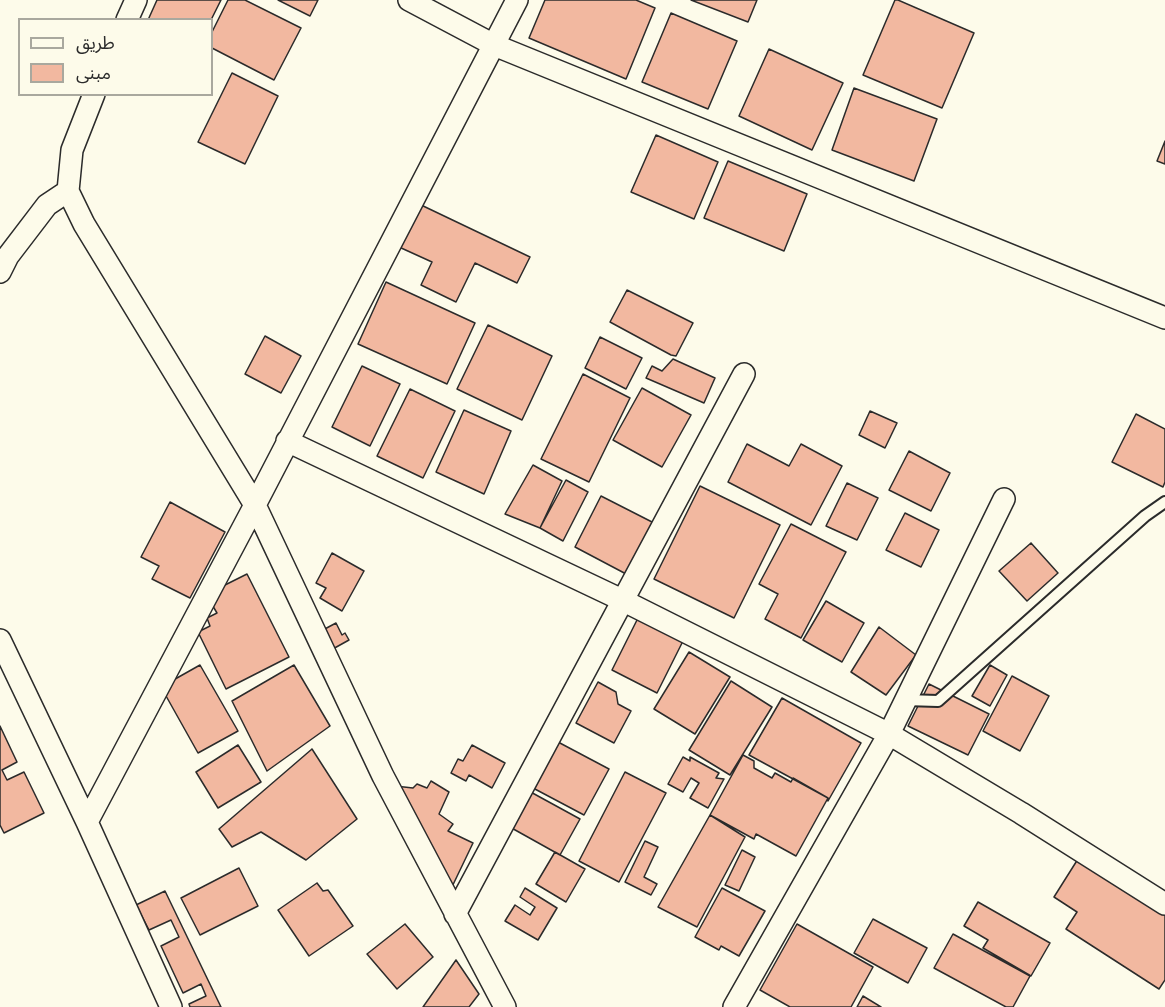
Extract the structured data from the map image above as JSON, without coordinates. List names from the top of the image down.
{
  "legend": ["طريق", "مبنى"]
}
